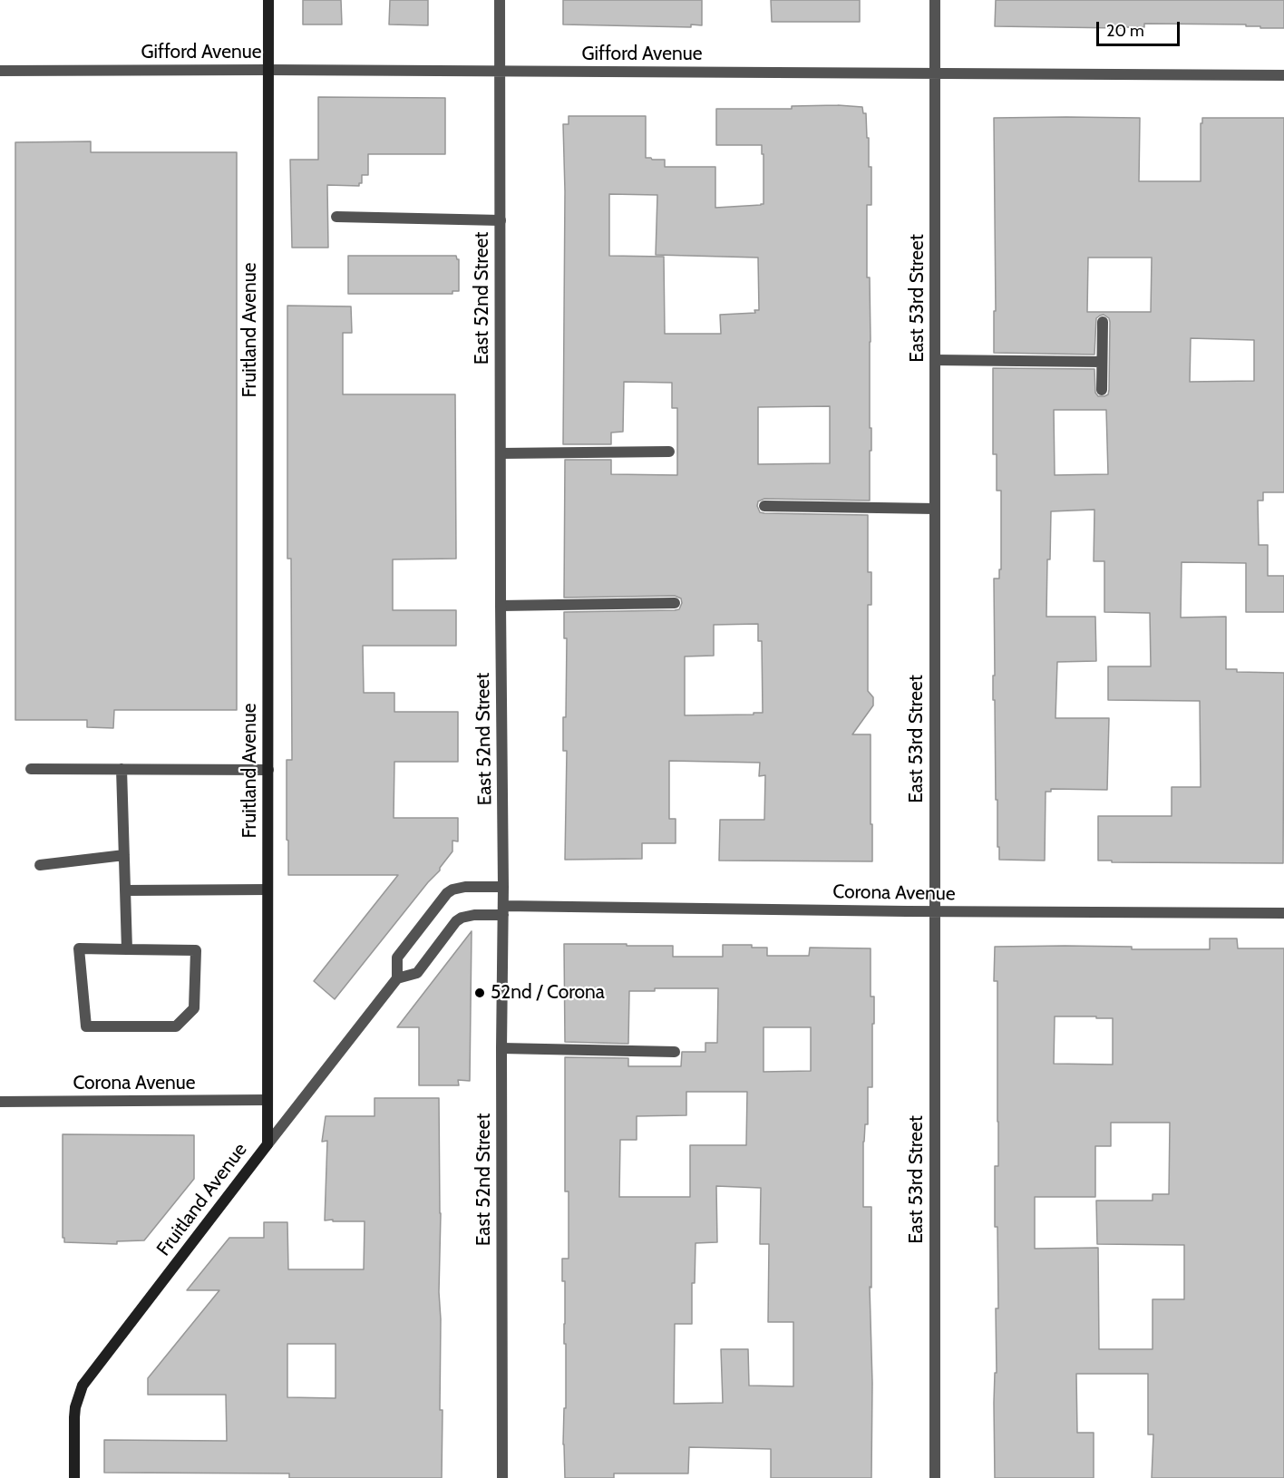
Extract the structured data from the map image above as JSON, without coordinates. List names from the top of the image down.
{
  "streets": {
    "street": [
      "Gifford Avenue",
      "East 52nd Street",
      "East 53rd Street",
      "Fruitland Avenue",
      "Corona Avenue"
    ]
  },
  "crossings": [
    ["Gifford Avenue", "East 52nd Street"],
    ["Gifford Avenue", "East 53rd Street"],
    ["Gifford Avenue", "Fruitland Avenue"],
    ["East 52nd Street", "Corona Avenue"],
    ["East 53rd Street", "Corona Avenue"],
    ["Fruitland Avenue", "Corona Avenue"]
  ],
  "places": ["52nd / Corona"],
  "scale_bar": "20 m"
}
